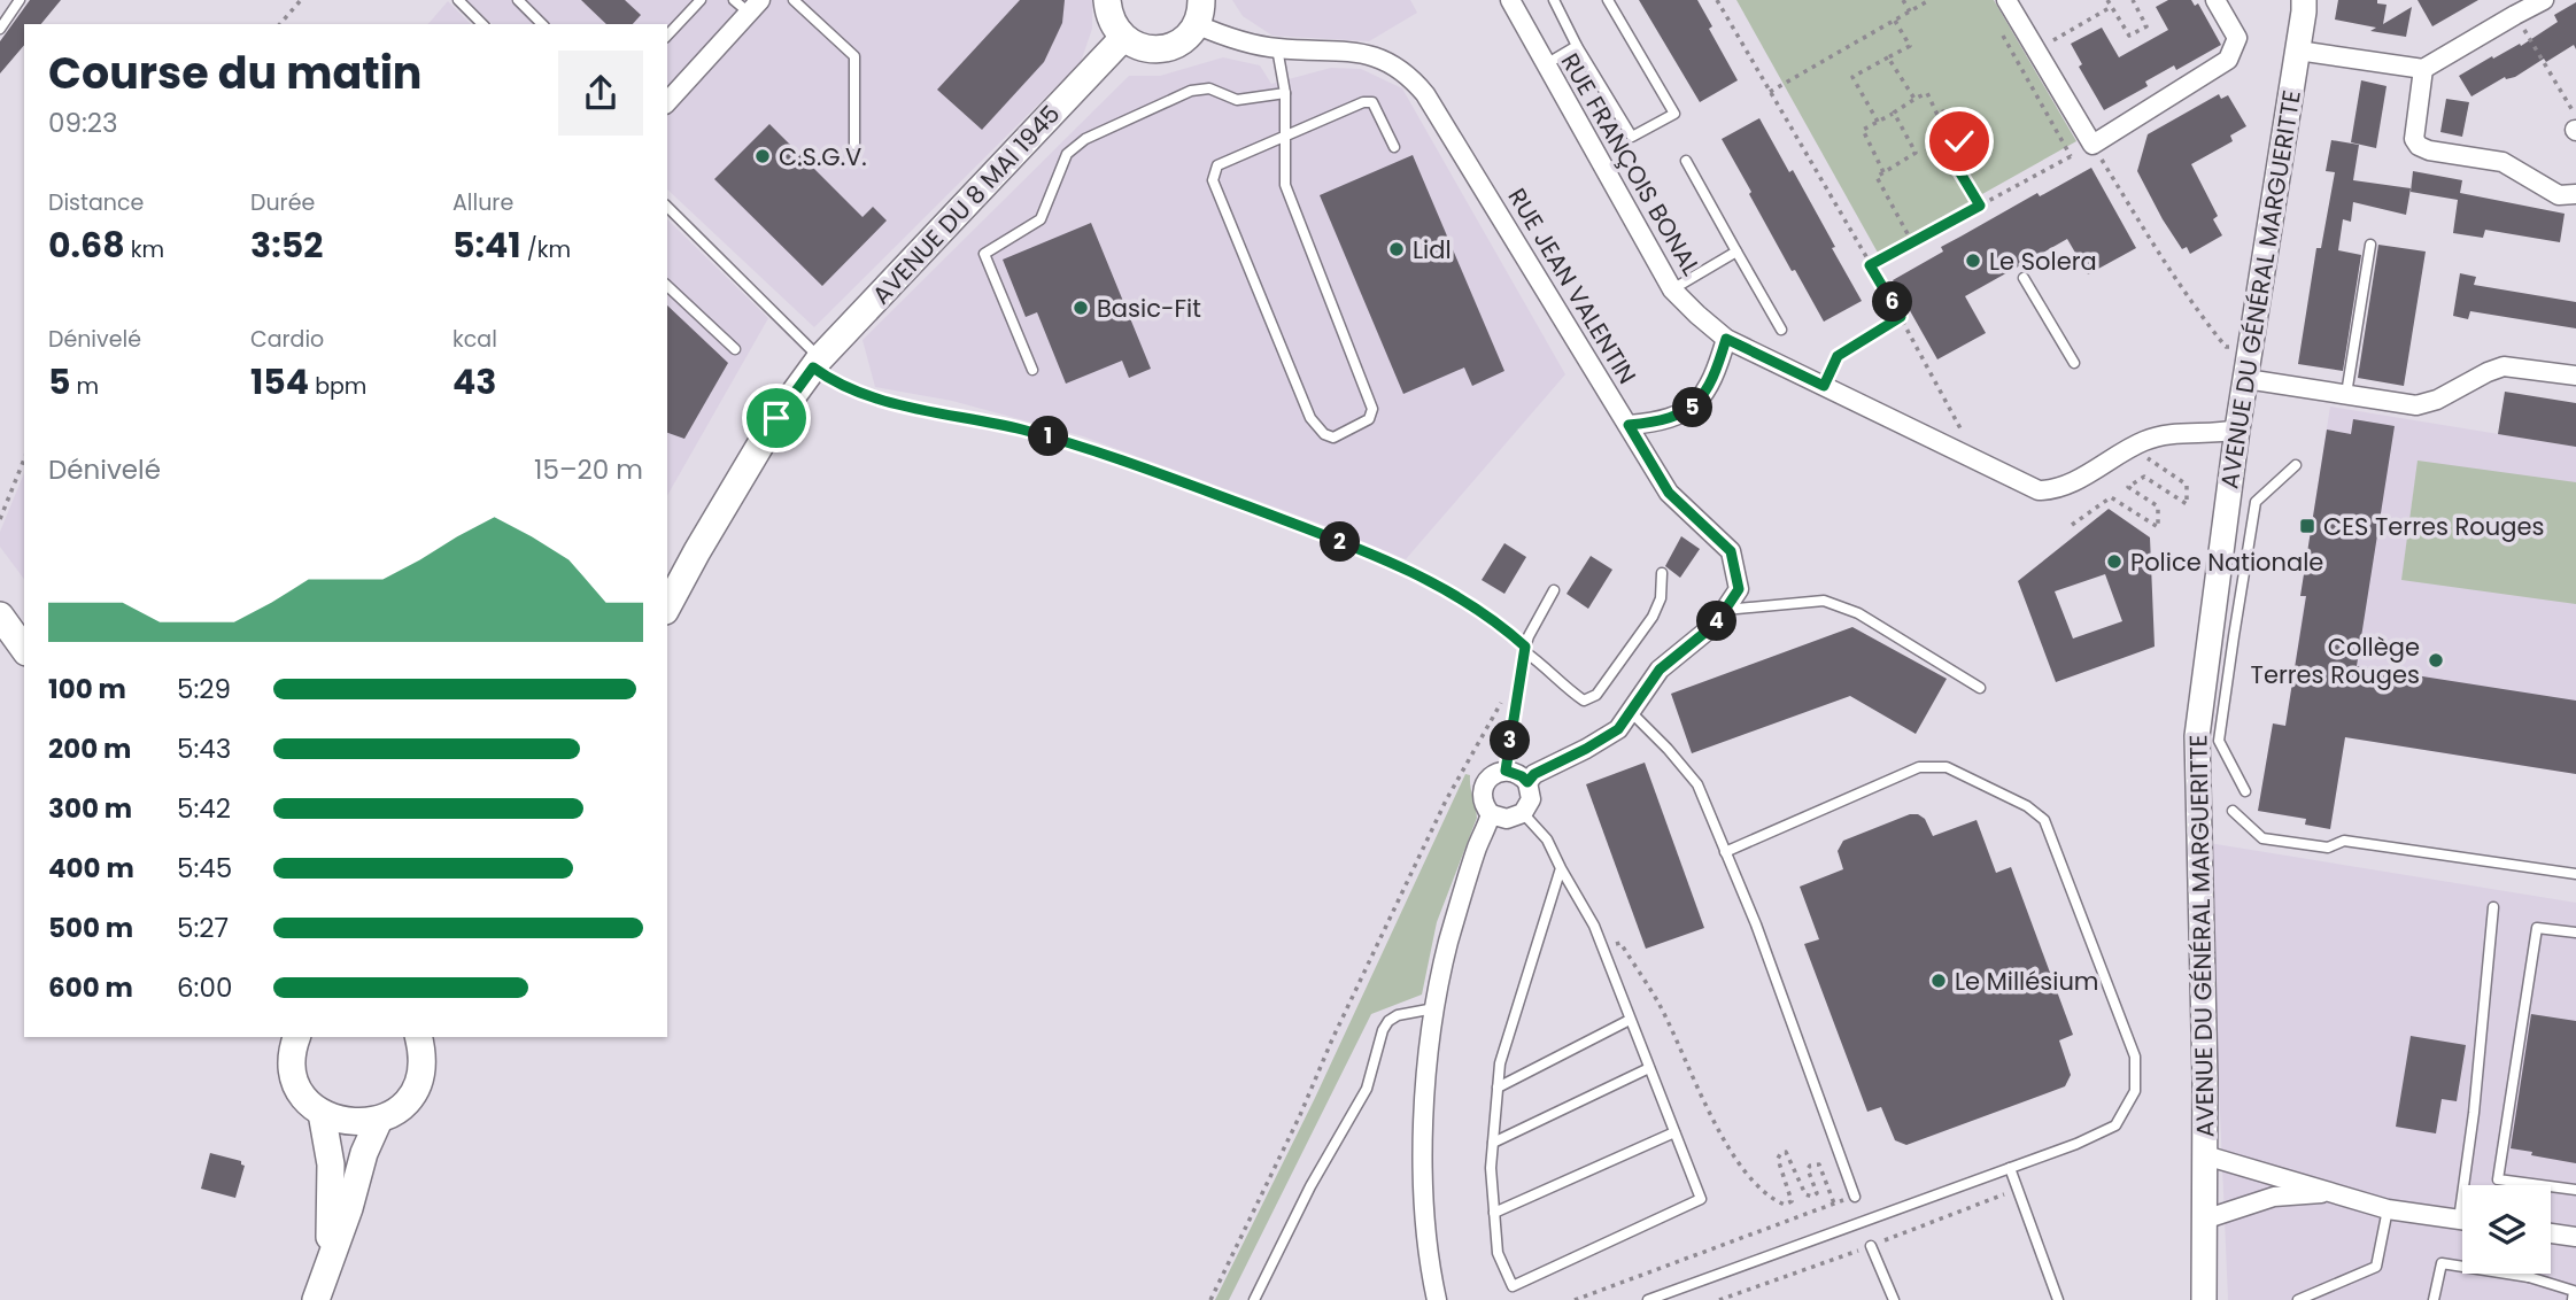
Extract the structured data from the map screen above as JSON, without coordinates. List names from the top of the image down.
{
  "streets": {
    "main road": ["AVENUE DU 8 MAI 1945"],
    "street": ["RUE FRANÇOIS BONAL", "RUE JEAN VALENTIN", "AVENUE DU GÉNÉRAL MARGUERITTE"]
  },
  "crossings": [
    ["RUE FRANÇOIS BONAL", "AVENUE DU GÉNÉRAL MARGUERITTE"]
  ],
  "places": {
    "other": [
      "C.S.G.V.",
      "Lidl",
      "Le Solera",
      "Basic-Fit",
      "Police Nationale",
      "Collège Terres Rouges",
      "Le Millésium"
    ],
    "transit": ["CES Terres Rouges"]
  },
  "page": {
    "heading": ["Course du matin", "09:23"],
    "stats": [
      ["Distance", "0.68 km"],
      ["Durée", "3:52"],
      ["Allure", "5:41 /km"],
      ["Dénivelé", "5 m"],
      ["Cardio", "154 bpm"],
      ["kcal", "43"]
    ],
    "pins": [
      "6",
      "5",
      "1",
      "2",
      "4",
      "3"
    ],
    "chart": ["Dénivelé", "15–20 m"],
    "list": [
      {
        "name": "100 m",
        "note": "5:29"
      },
      {
        "name": "200 m",
        "note": "5:43"
      },
      {
        "name": "300 m",
        "note": "5:42"
      },
      {
        "name": "400 m",
        "note": "5:45"
      },
      {
        "name": "500 m",
        "note": "5:27"
      },
      {
        "name": "600 m",
        "note": "6:00"
      }
    ]
  }
}
